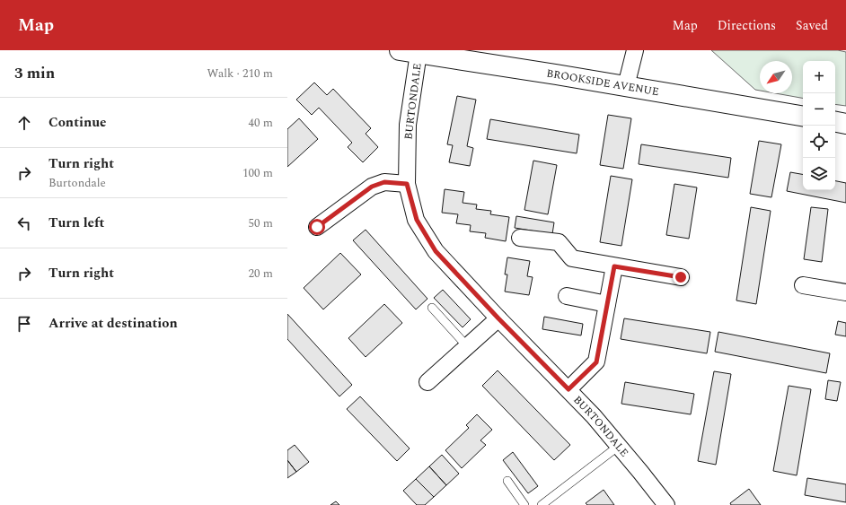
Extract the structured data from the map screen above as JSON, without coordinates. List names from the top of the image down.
{
  "streets": {
    "street": ["BROOKSIDE AVENUE", "BURTONDALE"]
  },
  "crossings": [
    ["BROOKSIDE AVENUE", "BURTONDALE"]
  ],
  "north": "bottom left",
  "page": {
    "header": "Map",
    "nav": ["Map", "Directions", "Saved"],
    "heading": ["3 min", "Walk · 210 m"],
    "map_buttons": ["+", "−"],
    "list": [
      ["Continue", "40 m"],
      ["Turn right", "Burtondale", "100 m"],
      ["Turn left", "50 m"],
      ["Turn right", "20 m"],
      "Arrive at destination"
    ]
  }
}
